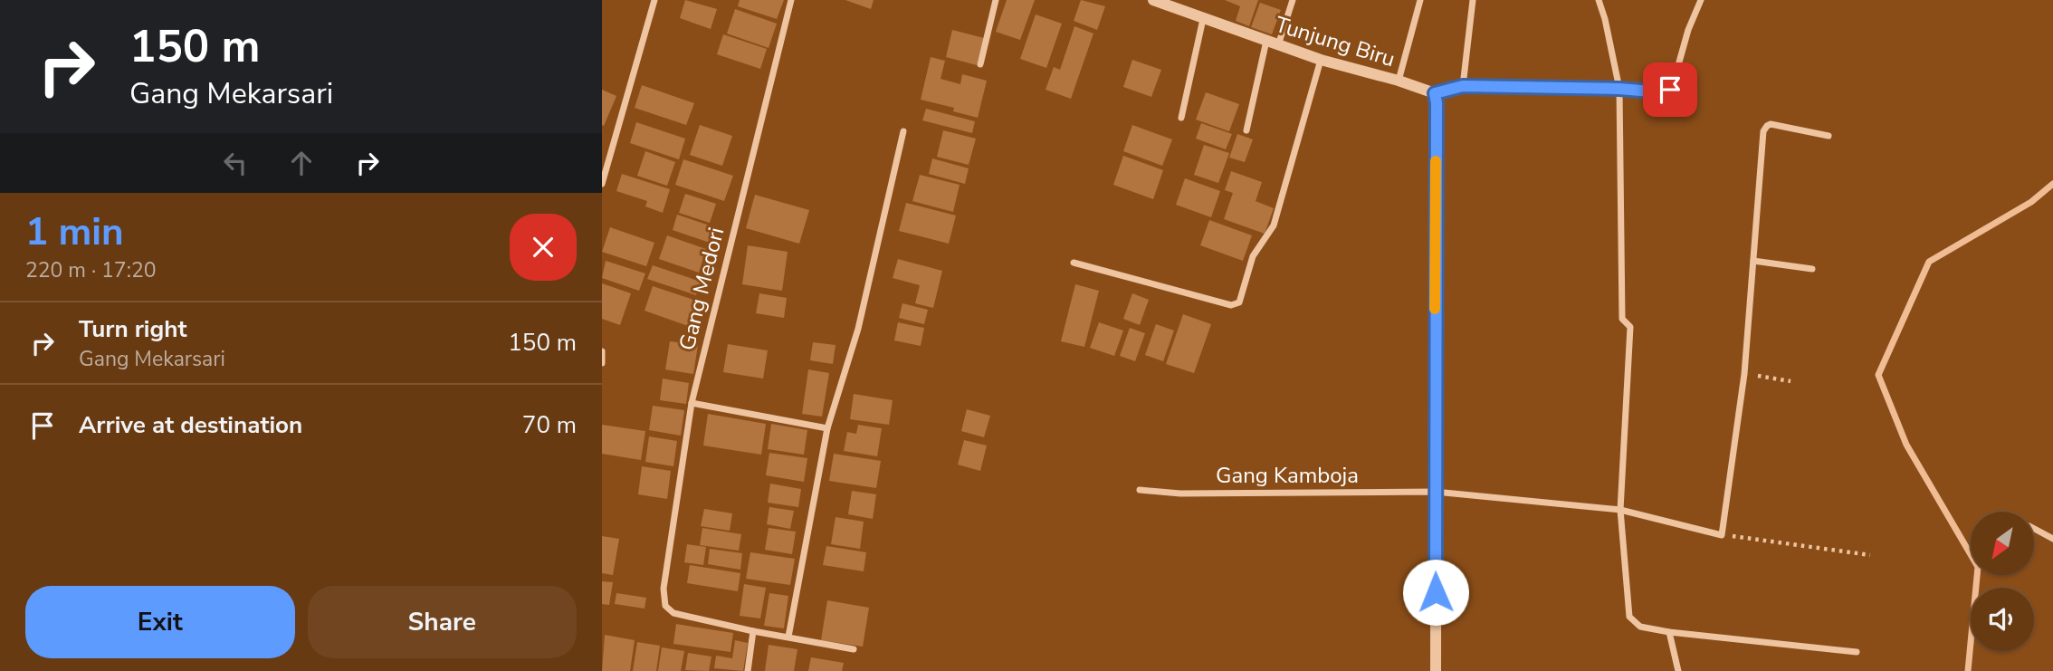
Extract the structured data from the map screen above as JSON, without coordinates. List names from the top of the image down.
{
  "streets": {
    "street": ["Tunjung Biru", "Gang Medori", "Gang Kamboja"]
  },
  "north": "bottom left",
  "page": {
    "turn": ["150 m", "Gang Mekarsari"],
    "heading": ["1 min", "220 m · 17:20"],
    "list": [
      {
        "name": "Turn right",
        "note": "Gang Mekarsari",
        "value": "150 m"
      },
      {
        "name": "Arrive at destination",
        "value": "70 m"
      }
    ],
    "buttons": ["Exit", "Share"]
  }
}
